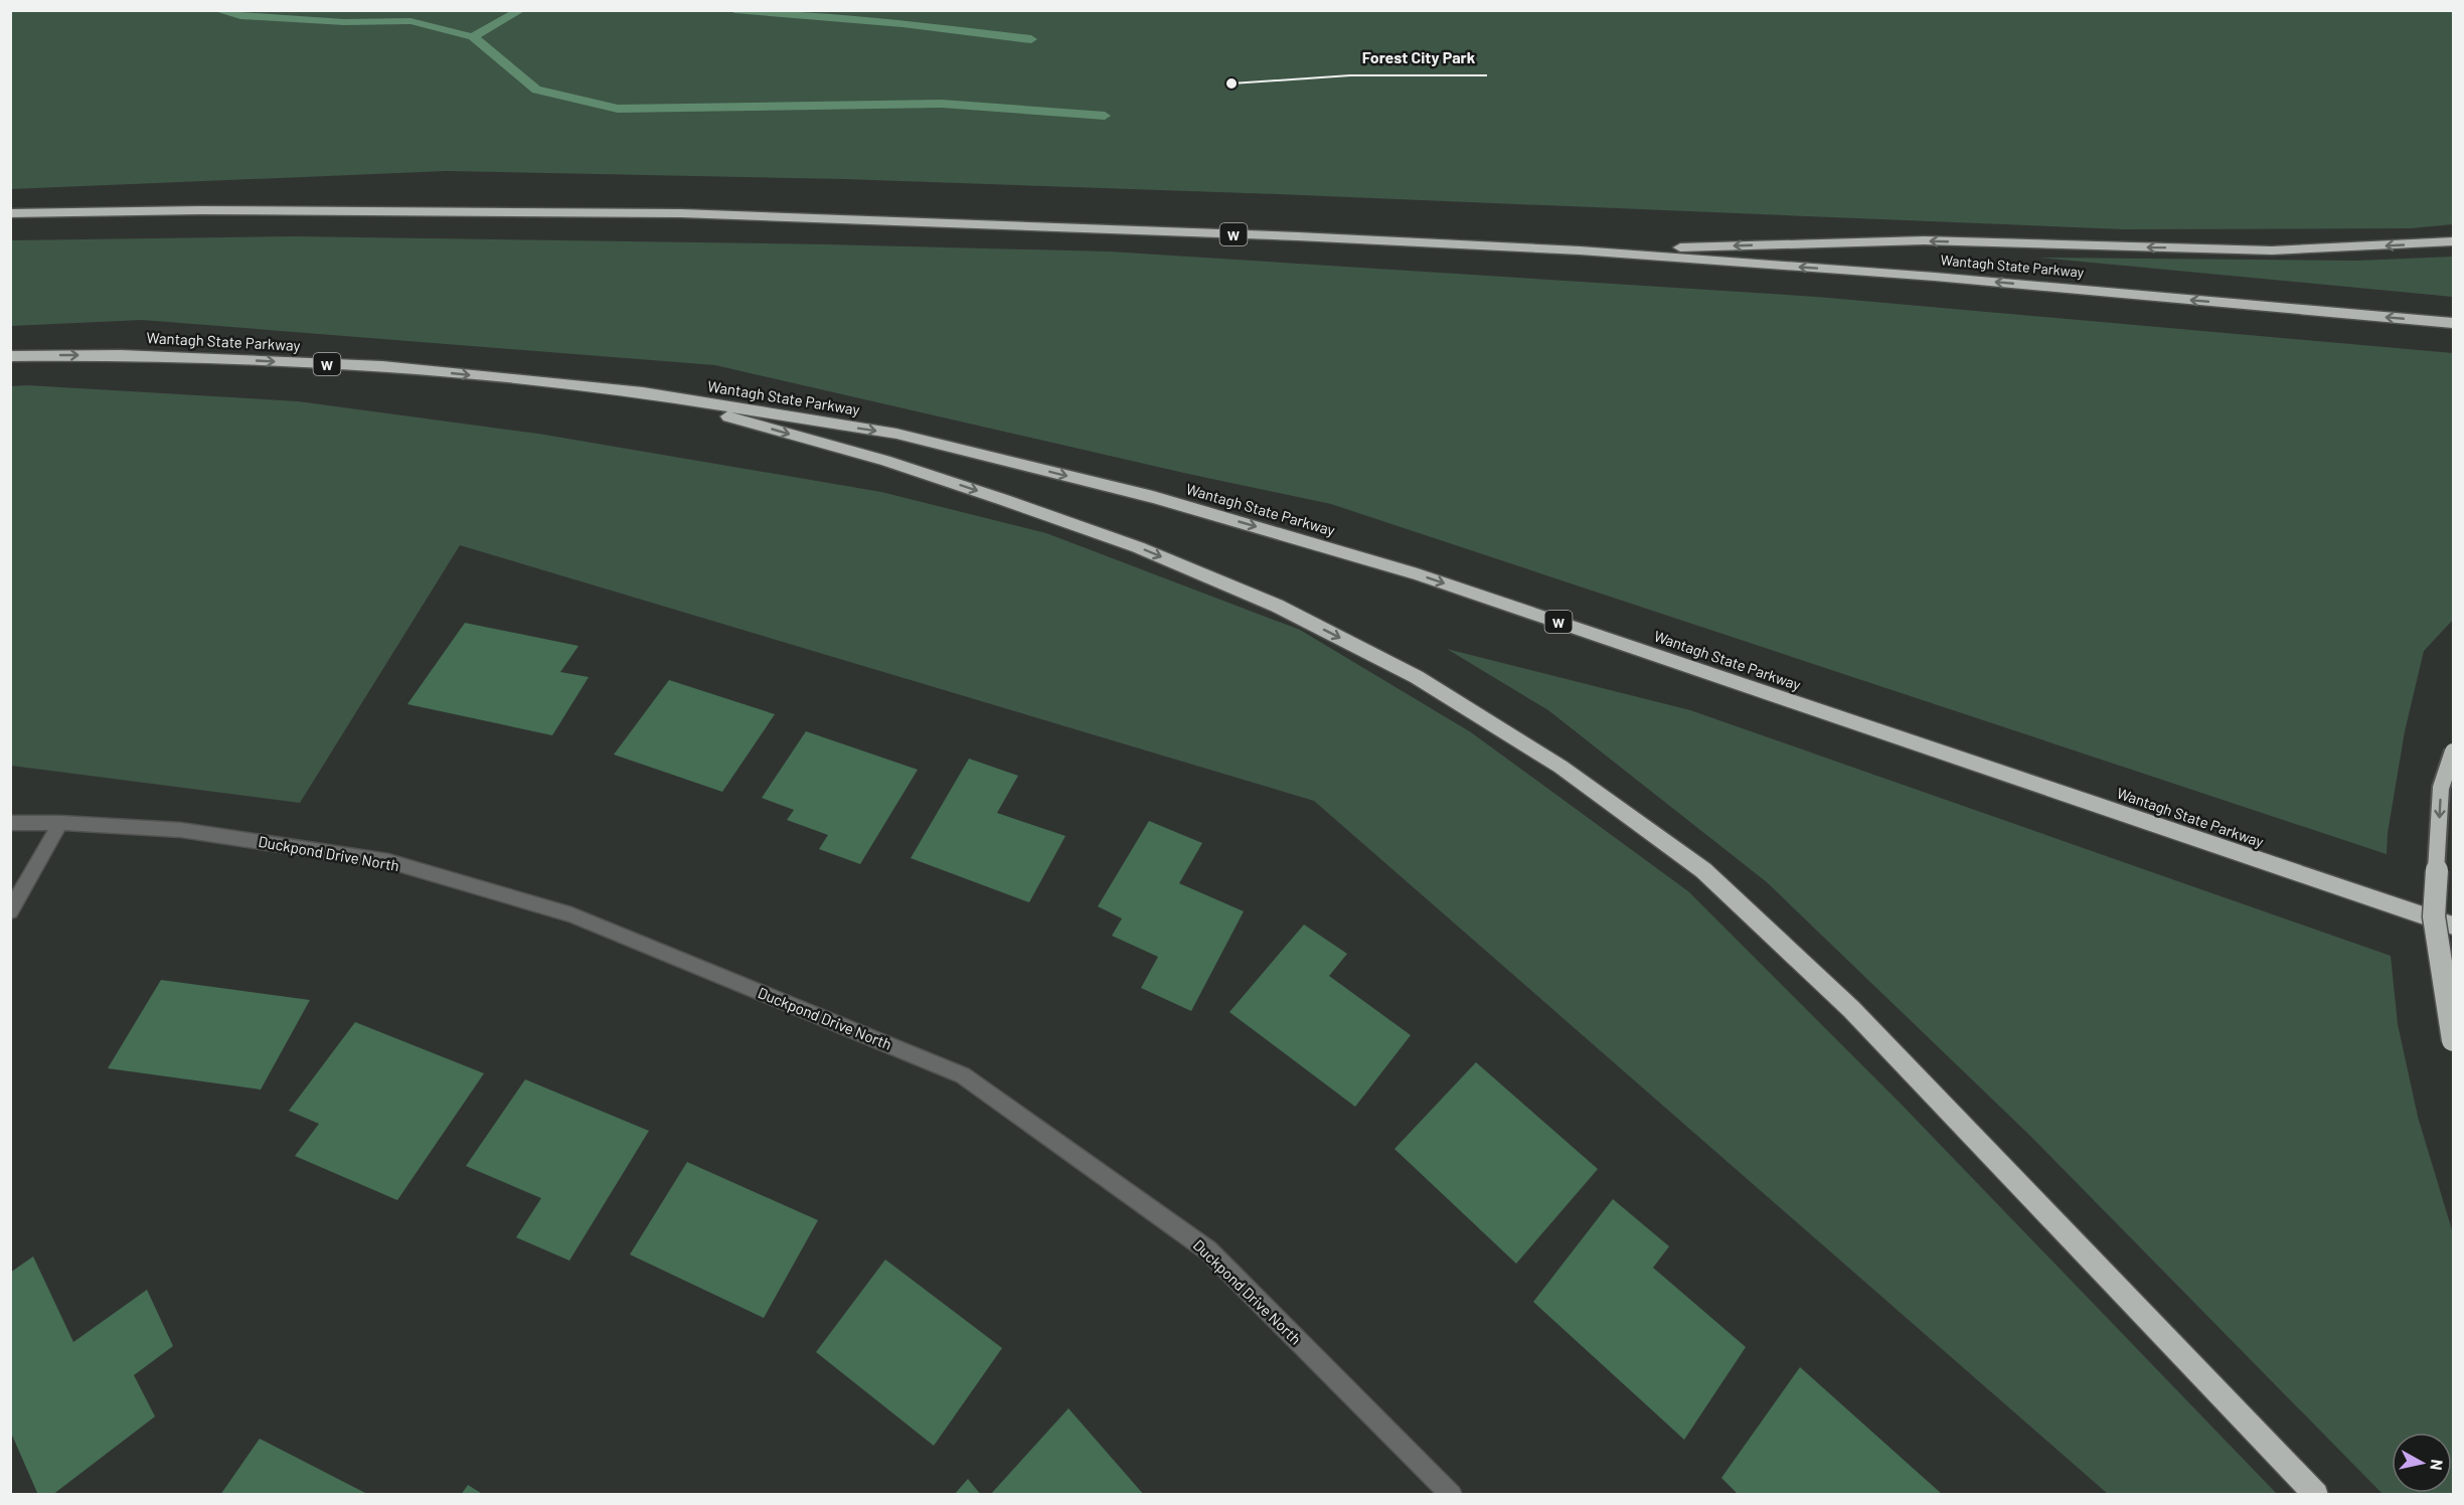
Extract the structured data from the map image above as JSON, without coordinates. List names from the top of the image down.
{
  "streets": {
    "highway": ["W", "Wantagh State Parkway"],
    "street": ["Duckpond Drive North"]
  },
  "places": ["Forest City Park"],
  "north": "right"
}
